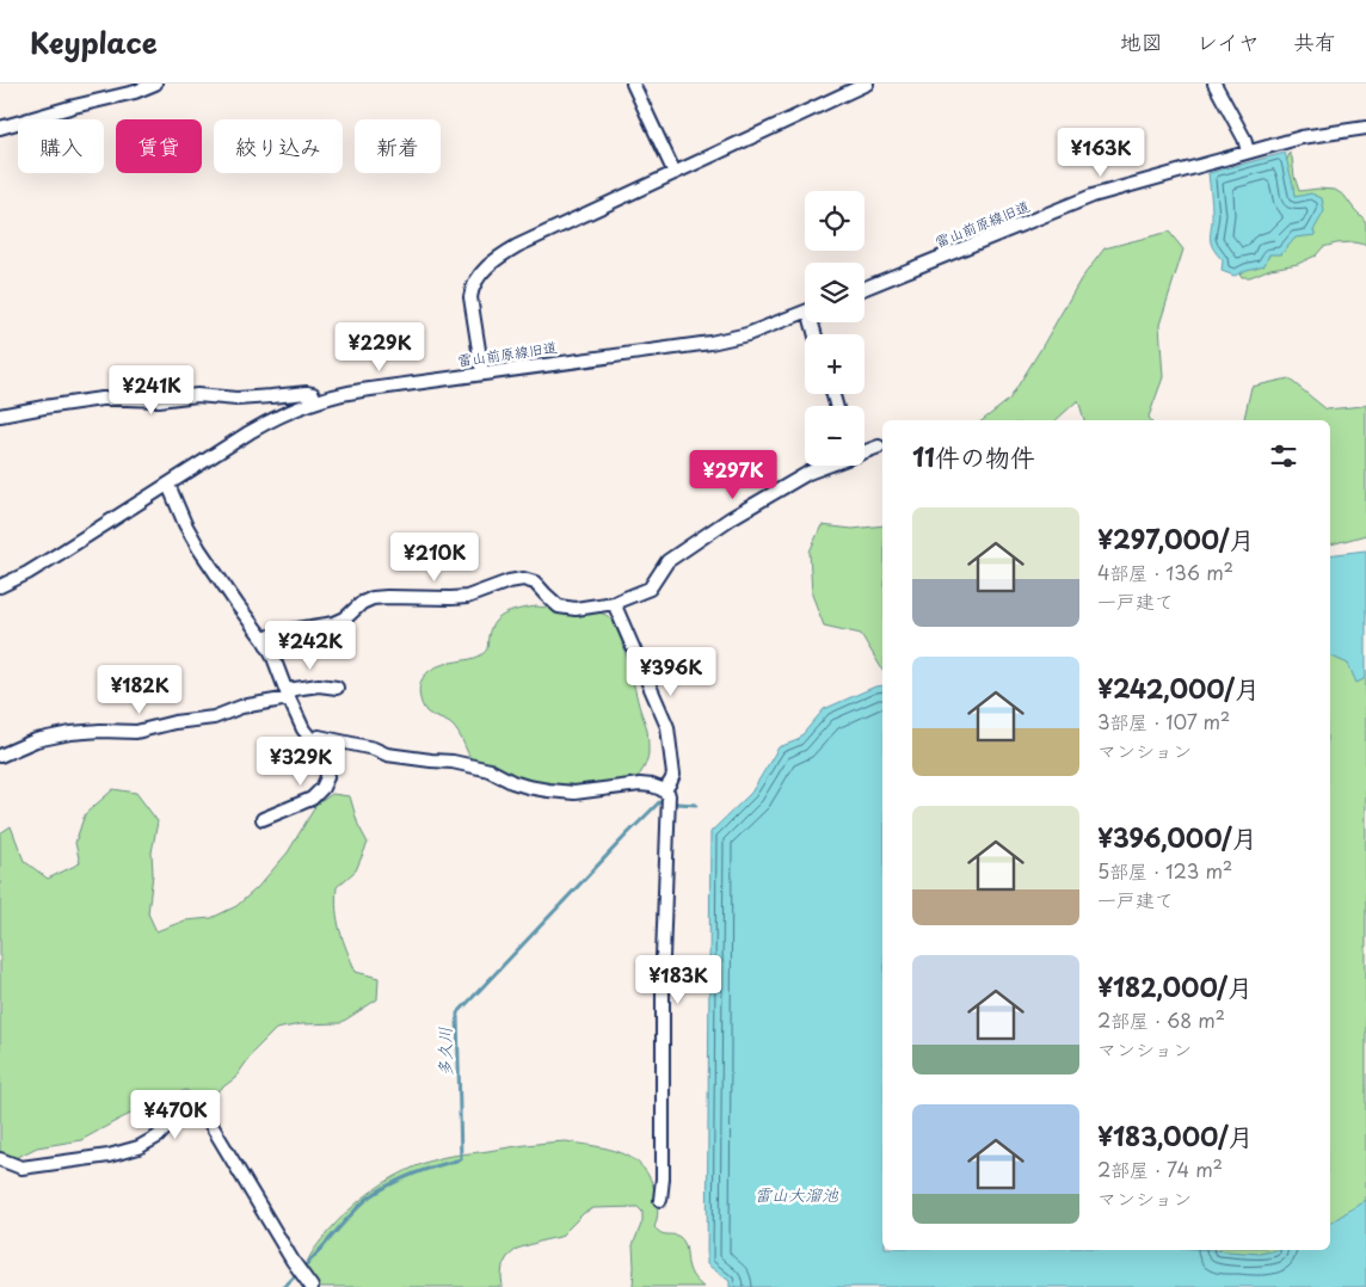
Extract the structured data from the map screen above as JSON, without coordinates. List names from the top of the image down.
{
  "streets": {
    "street": ["雷山前原線旧道"]
  },
  "water": ["多久川", "雷山大溜池"],
  "page": {
    "header": "Keyplace",
    "nav": ["地図", "レイヤ", "共有"],
    "chip": [
      "購入",
      "賃貸",
      "絞り込み",
      "新着"
    ],
    "price": [
      "¥163K",
      "¥229K",
      "¥241K",
      "¥297K",
      "¥210K",
      "¥242K",
      "¥396K",
      "¥182K",
      "¥329K",
      "¥183K",
      "¥470K"
    ],
    "map_buttons": ["+", "−"],
    "heading": "11件の物件",
    "list": [
      {
        "name": "¥297,000/月",
        "note": "4部屋 · 136 m² · 一戸建て"
      },
      {
        "name": "¥242,000/月",
        "note": "3部屋 · 107 m² · マンション"
      },
      {
        "name": "¥396,000/月",
        "note": "5部屋 · 123 m² · 一戸建て"
      },
      {
        "name": "¥182,000/月",
        "note": "2部屋 · 68 m² · マンション"
      },
      {
        "name": "¥183,000/月",
        "note": "2部屋 · 74 m² · マンション"
      }
    ]
  }
}
